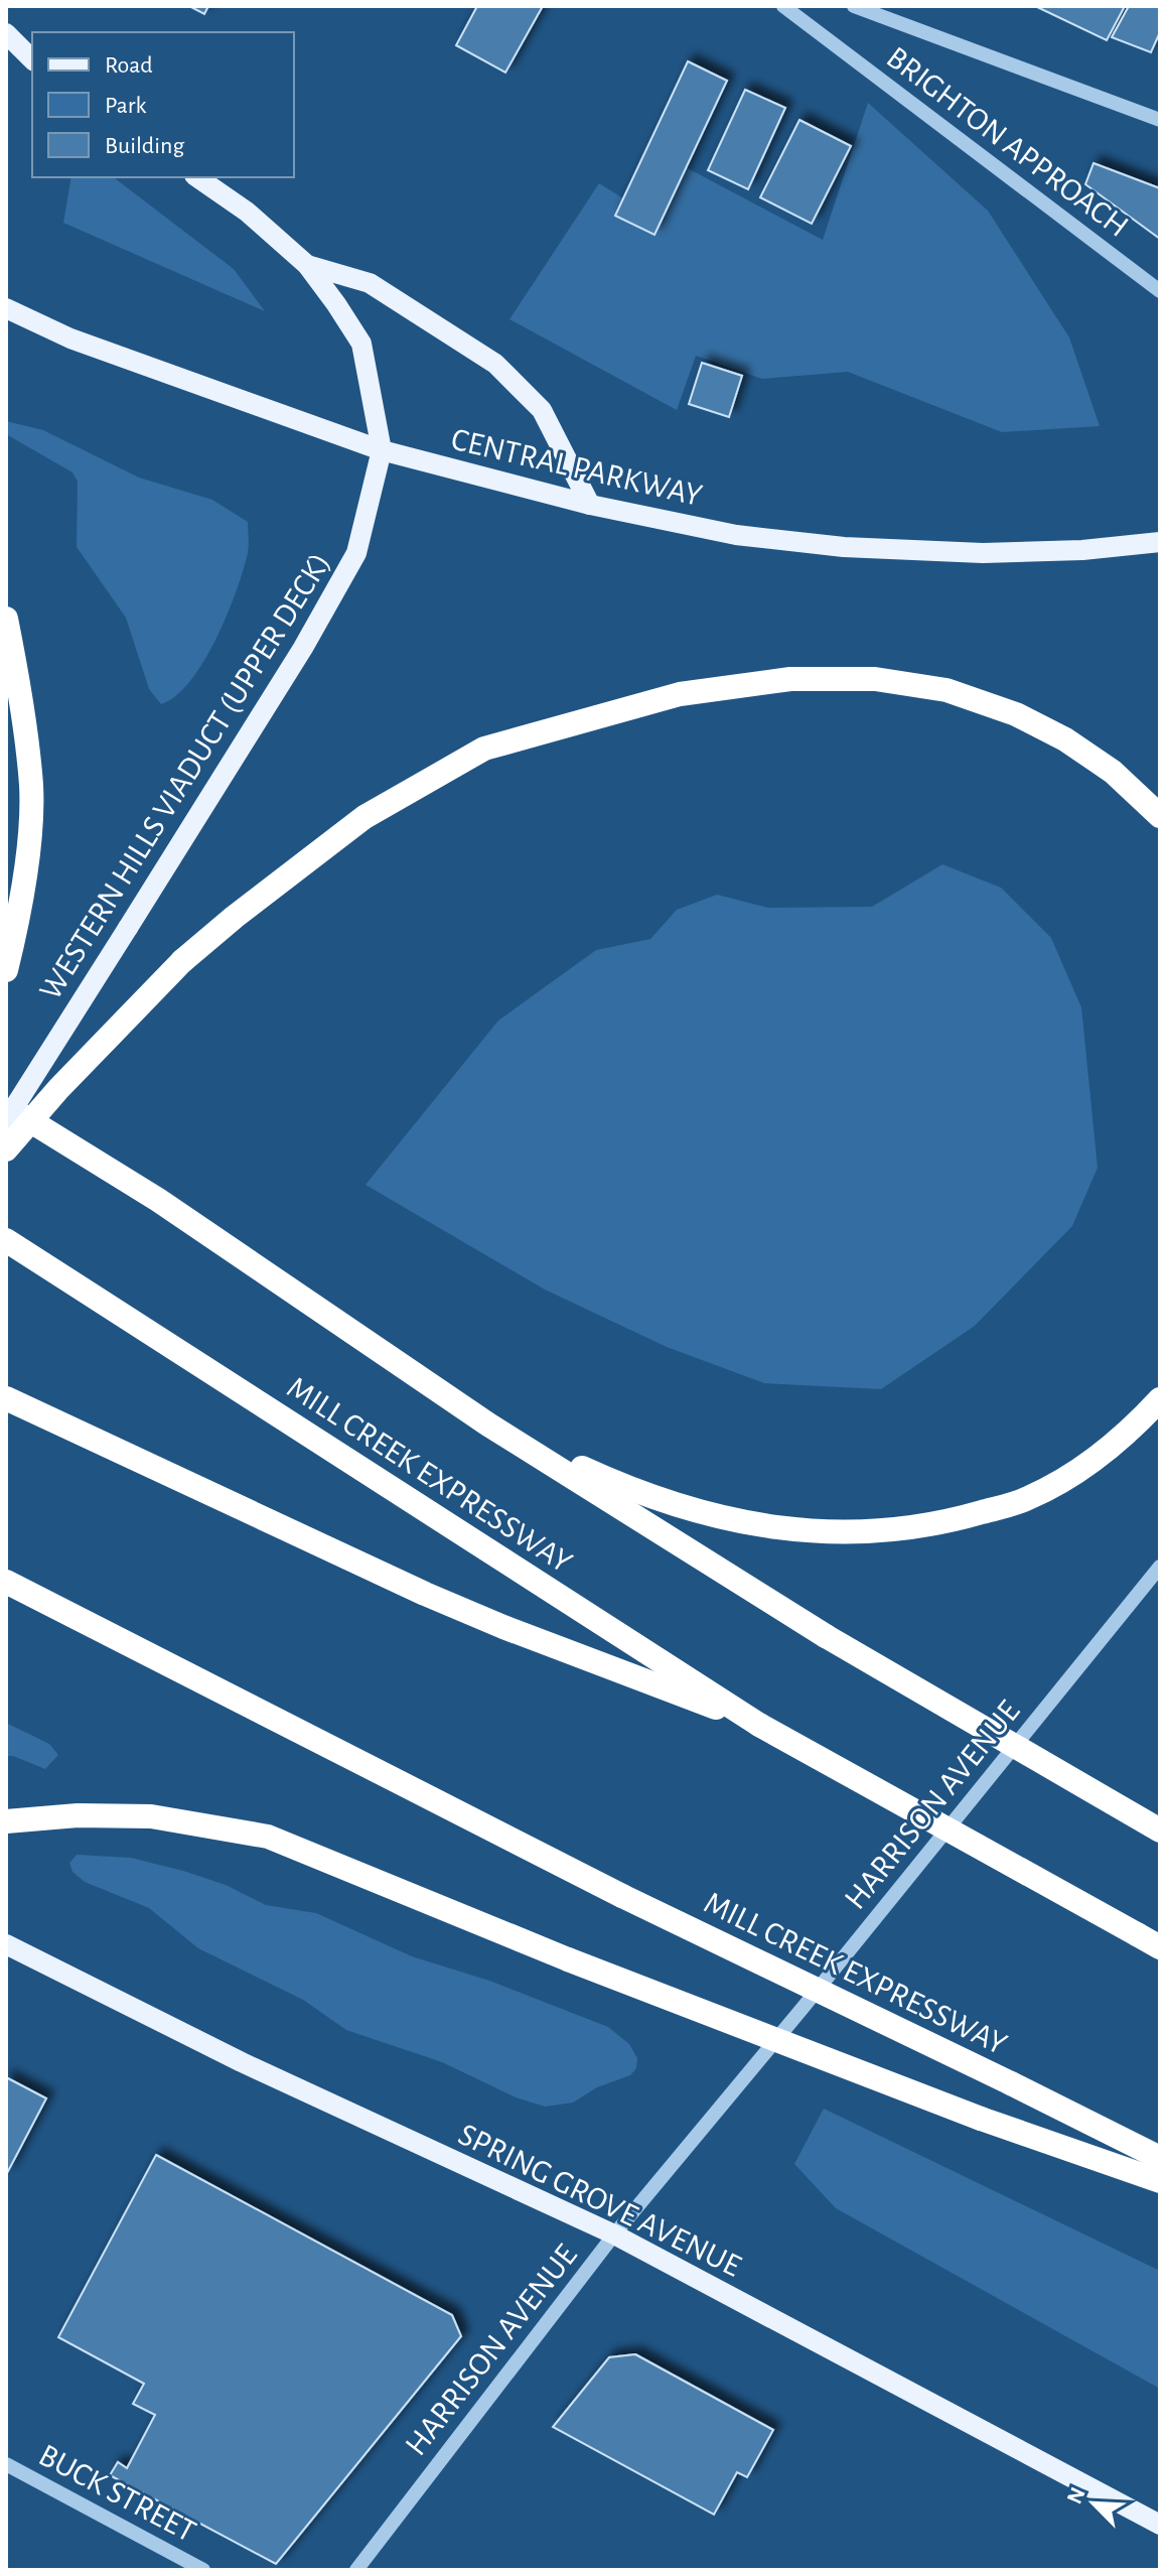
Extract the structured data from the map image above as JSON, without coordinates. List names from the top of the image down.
{
  "streets": {
    "highway": ["MILL CREEK EXPRESSWAY"],
    "main road": ["CENTRAL PARKWAY", "WESTERN HILLS VIADUCT (UPPER DECK)", "SPRING GROVE AVENUE"],
    "street": ["BRIGHTON APPROACH", "HARRISON AVENUE", "BUCK STREET"]
  },
  "crossings": [
    ["CENTRAL PARKWAY", "WESTERN HILLS VIADUCT (UPPER DECK)"],
    ["HARRISON AVENUE", "SPRING GROVE AVENUE"]
  ],
  "legend": ["Road", "Park", "Building"],
  "north": "top left"
}
